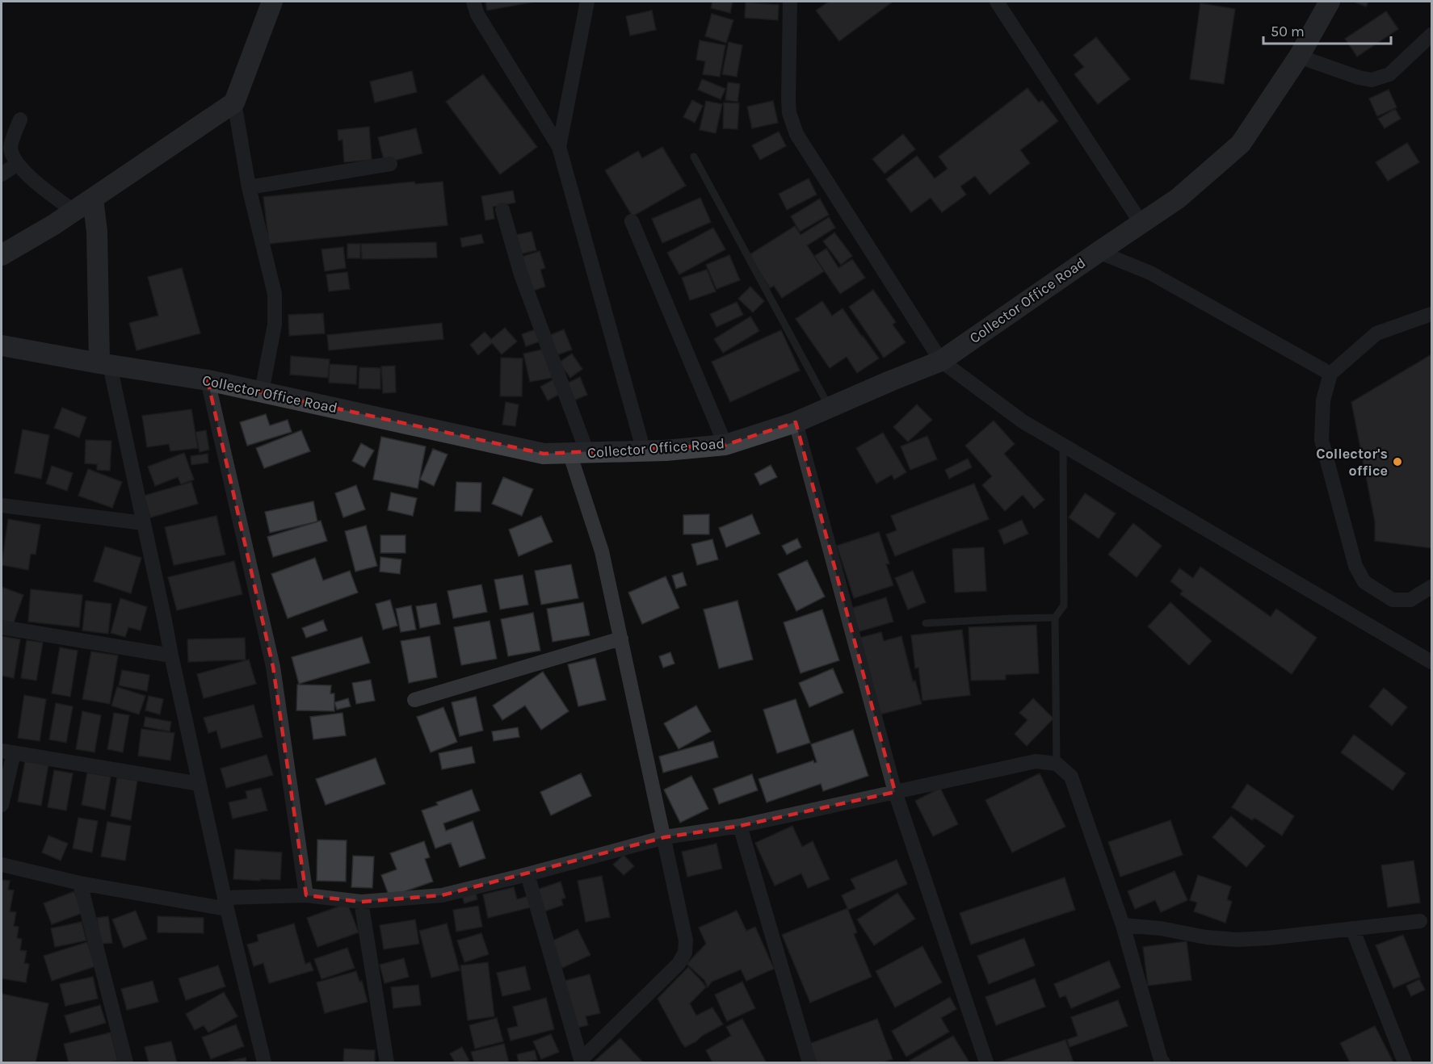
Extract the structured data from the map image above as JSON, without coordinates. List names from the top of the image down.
{
  "streets": {
    "main road": ["Collector Office Road"]
  },
  "places": ["Collector's office"],
  "scale_bar": "50 m"
}
